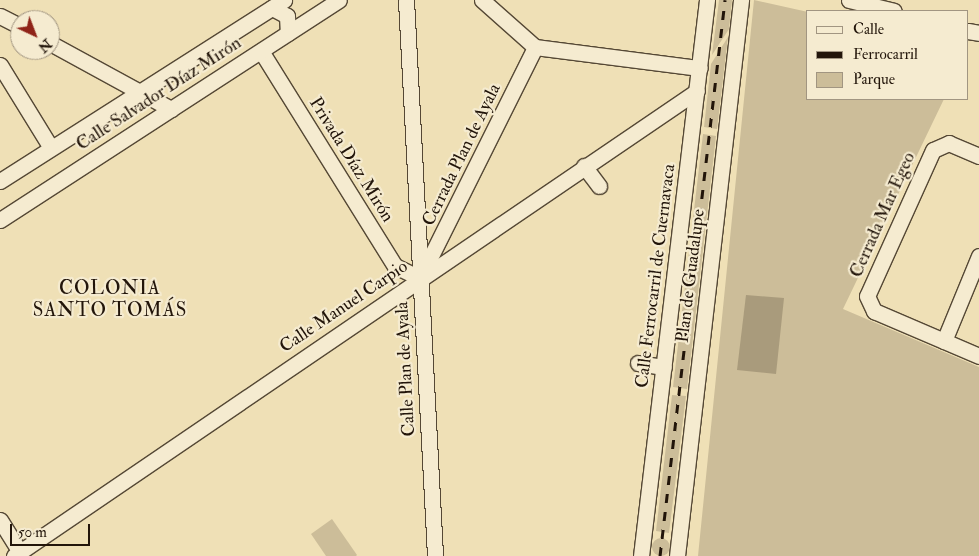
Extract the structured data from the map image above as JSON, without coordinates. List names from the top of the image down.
{
  "streets": {
    "street": [
      "Calle Salvador Díaz Mirón",
      "Cerrada Plan de Ayala",
      "Privada Díaz Mirón",
      "Cerrada Mar Egeo",
      "Calle Ferrocarril de Cuernavaca",
      "Plan de Guadalupe",
      "Calle Manuel Carpio",
      "Calle Plan de Ayala"
    ]
  },
  "crossings": [
    ["Calle Salvador Díaz Mirón", "Privada Díaz Mirón"],
    ["Cerrada Plan de Ayala", "Privada Díaz Mirón"],
    ["Cerrada Plan de Ayala", "Calle Manuel Carpio"],
    ["Cerrada Plan de Ayala", "Calle Plan de Ayala"],
    ["Privada Díaz Mirón", "Calle Manuel Carpio"],
    ["Privada Díaz Mirón", "Calle Plan de Ayala"],
    ["Calle Ferrocarril de Cuernavaca", "Calle Manuel Carpio"],
    ["Calle Manuel Carpio", "Calle Plan de Ayala"]
  ],
  "districts": ["COLONIA SANTO TOMÁS"],
  "legend": ["Calle", "Ferrocarril", "Parque"],
  "scale_bar": "50 m",
  "north": "bottom right"
}
